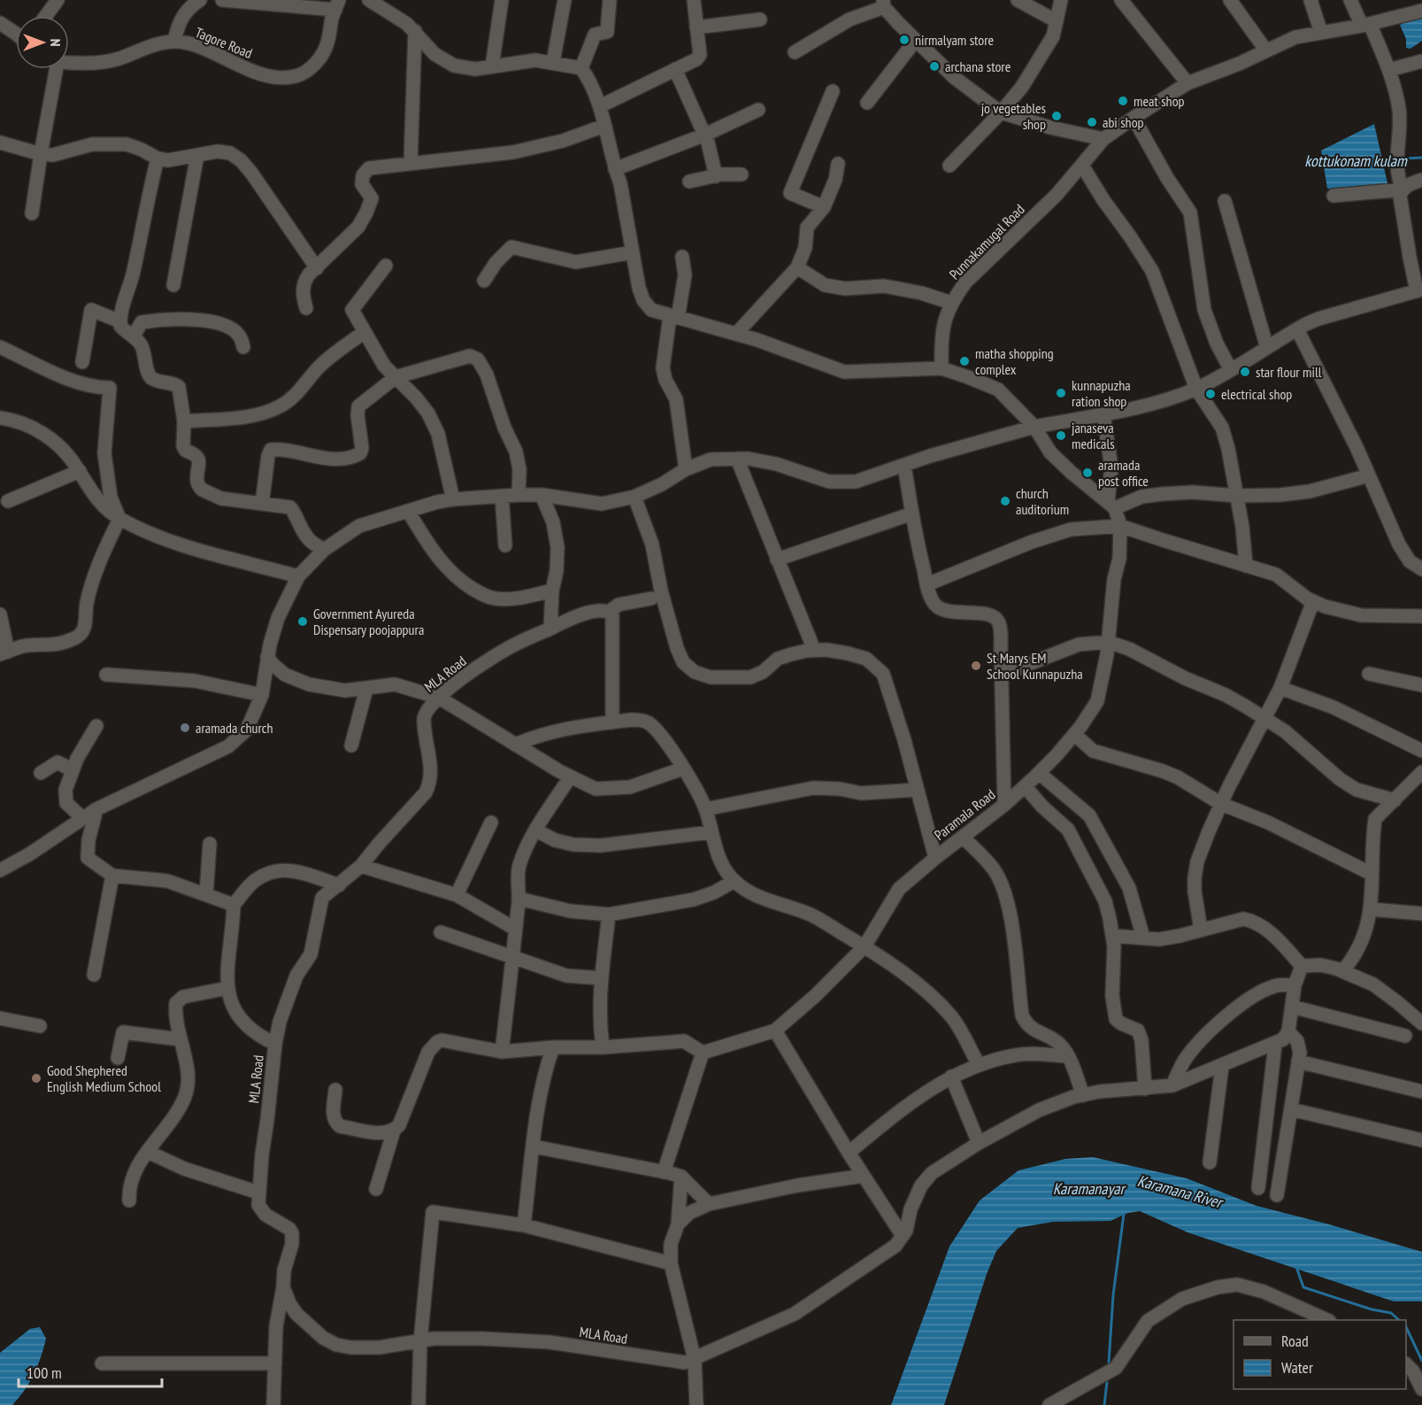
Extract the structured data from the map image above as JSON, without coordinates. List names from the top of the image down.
{
  "streets": {
    "street": [
      "Tagore Road",
      "Punnakamugal Road",
      "MLA Road",
      "Paramala Road"
    ]
  },
  "water": ["kottukonam kulam", "Karamanayar", "Karamana River"],
  "places": [
    "nirmalyam store",
    "archana store",
    "meat shop",
    "jo vegetables shop",
    "abi shop",
    "matha shopping complex",
    "star flour mill",
    "kunnapuzha ration shop",
    "electrical shop",
    "janaseva medicals",
    "aramada post office",
    "church auditorium",
    "Government Ayureda Dispensary poojappura",
    "St Marys EM School Kunnapuzha",
    "aramada church",
    "Good Shephered English Medium School"
  ],
  "legend": ["Road", "Water"],
  "scale_bar": "100 m",
  "north": "right"
}
